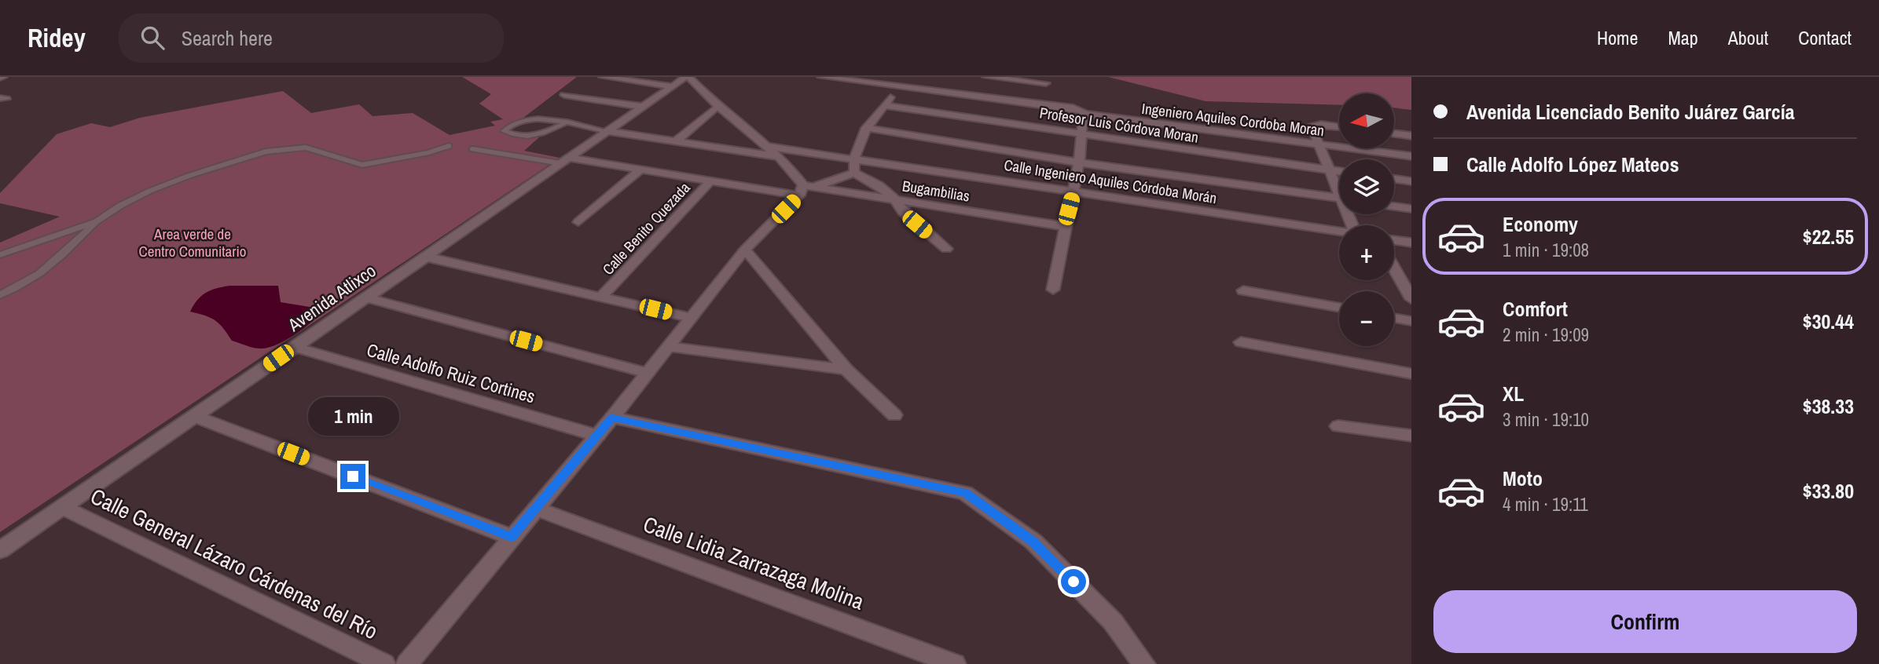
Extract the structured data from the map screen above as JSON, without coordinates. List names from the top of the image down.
{
  "streets": {
    "street": [
      "Ingeniero Aquiles Cordoba Moran",
      "Profesor Luis Córdova Moran",
      "Calle Ingeniero Aquiles Córdoba Morán",
      "Bugambilias",
      "Calle Benito Quezada",
      "Avenida Atlixco",
      "Calle Adolfo Ruiz Cortines",
      "Calle Lidia Zarrazaga Molina",
      "Calle General Lázaro Cárdenas del Río"
    ]
  },
  "crossings": [
    ["Bugambilias", "Calle Benito Quezada"],
    ["Bugambilias", "Avenida Atlixco"],
    ["Avenida Atlixco", "Calle Adolfo Ruiz Cortines"],
    ["Avenida Atlixco", "Calle General Lázaro Cárdenas del Río"]
  ],
  "parks": ["Area verde de Centro Comunitario"],
  "north": "left",
  "page": {
    "header": "Ridey",
    "search": "Search here",
    "nav": [
      "Home",
      "Map",
      "About",
      "Contact"
    ],
    "banner": ["Avenida Licenciado Benito Juárez García", "Calle Adolfo López Mateos"],
    "map_buttons": ["+", "−"],
    "list": [
      {
        "name": "Economy",
        "note": "1 min · 19:08",
        "value": "$22.55"
      },
      {
        "name": "Comfort",
        "note": "2 min · 19:09",
        "value": "$30.44"
      },
      {
        "name": "XL",
        "note": "3 min · 19:10",
        "value": "$38.33"
      },
      {
        "name": "Moto",
        "note": "4 min · 19:11",
        "value": "$33.80"
      }
    ],
    "bubble": "1 min",
    "buttons": "Confirm"
  }
}
